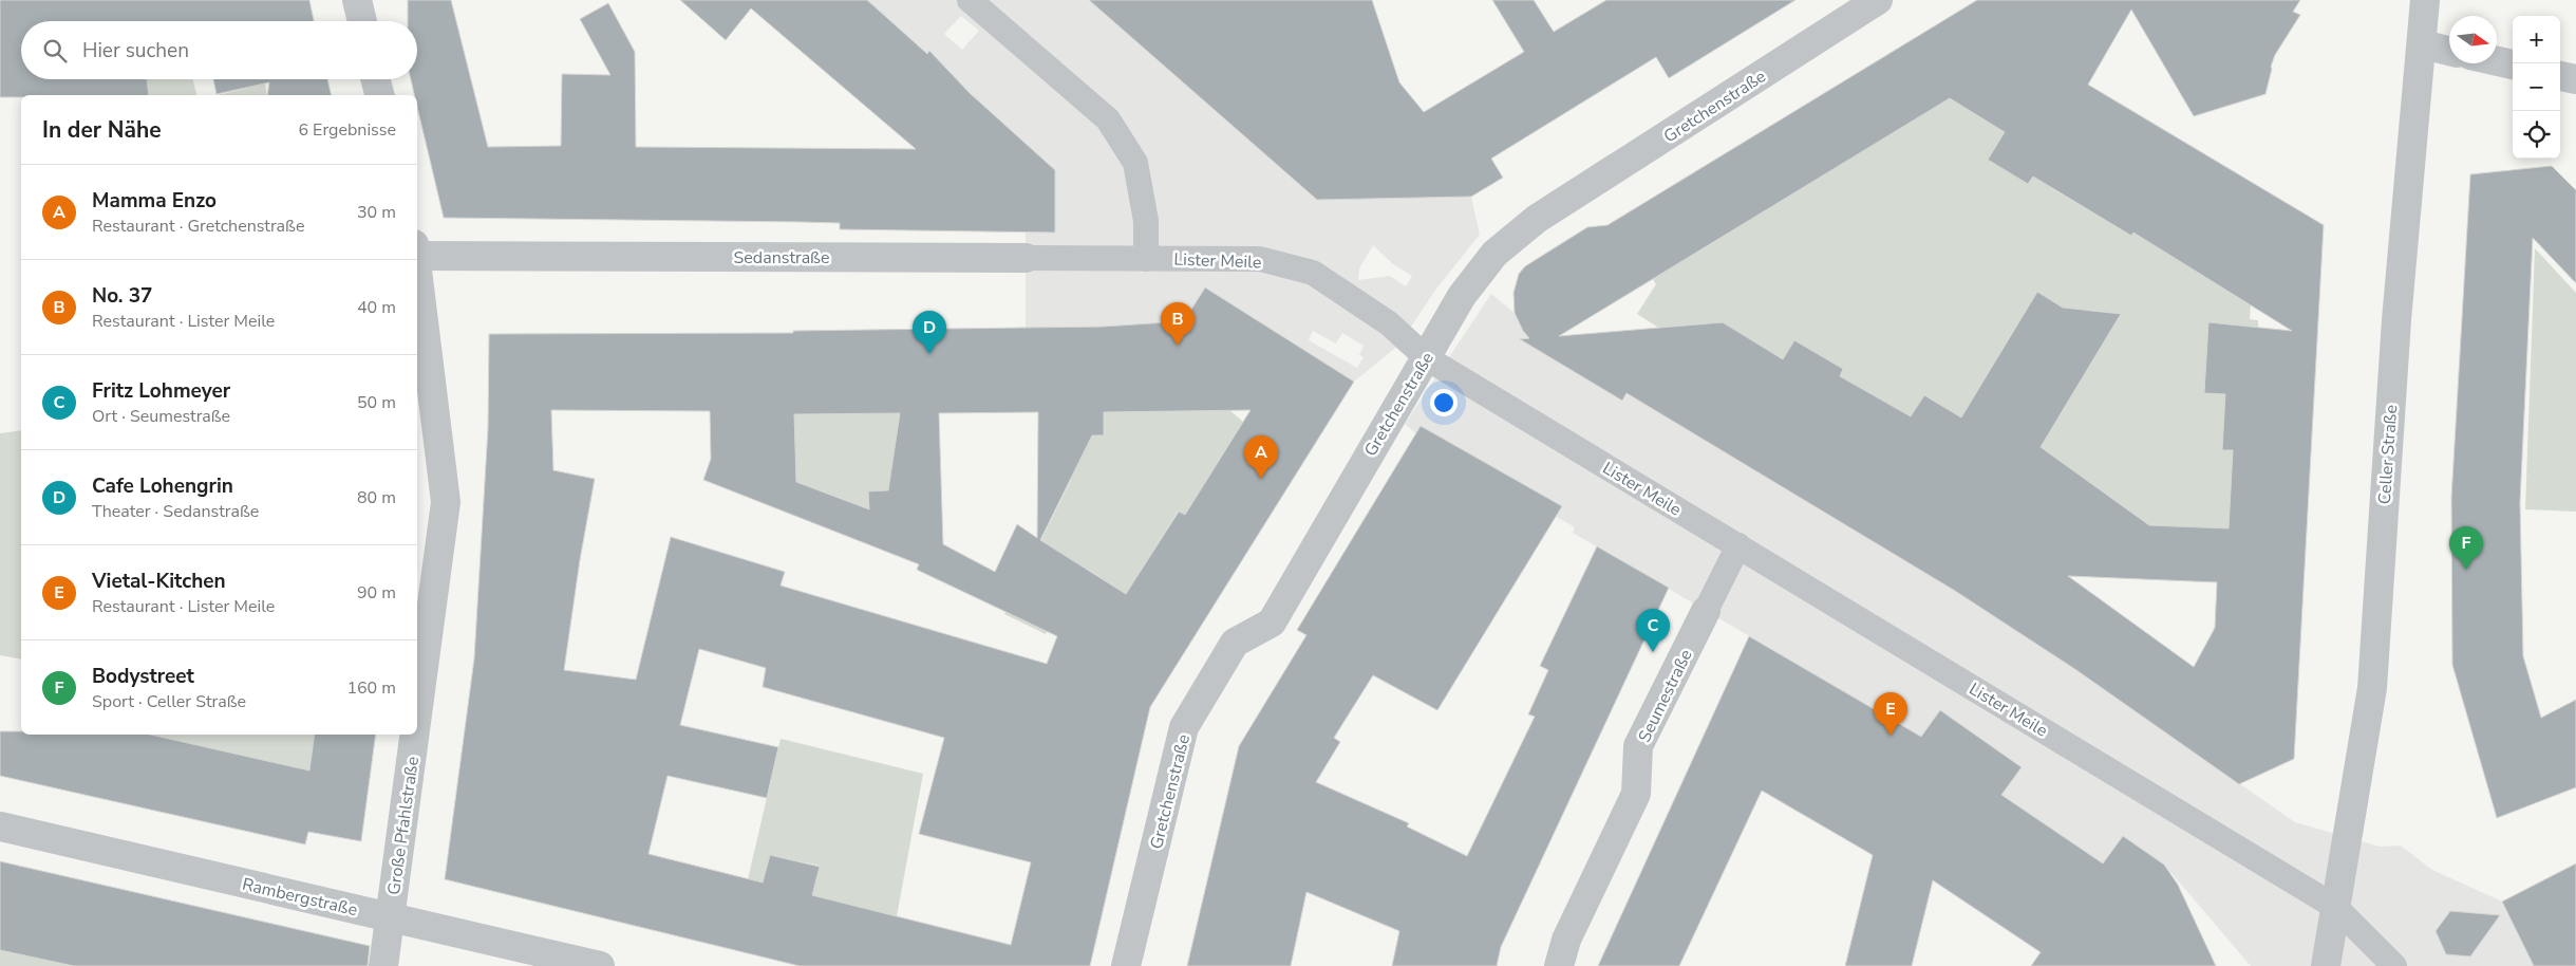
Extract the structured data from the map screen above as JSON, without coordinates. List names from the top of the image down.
{
  "streets": {
    "street": [
      "Gretchenstraße",
      "Sedanstraße",
      "Lister Meile",
      "Celler Straße",
      "Seumestraße",
      "Große Pfahlstraße",
      "Rambergstraße"
    ]
  },
  "crossings": [
    ["Gretchenstraße", "Lister Meile"],
    ["Sedanstraße", "Lister Meile"],
    ["Lister Meile", "Celler Straße"],
    ["Lister Meile", "Seumestraße"],
    ["Große Pfahlstraße", "Rambergstraße"]
  ],
  "north": "right",
  "page": {
    "map_buttons": ["+", "−"],
    "search": "Hier suchen",
    "heading": ["In der Nähe", "6 Ergebnisse"],
    "list": [
      {
        "mark": "A",
        "name": "Mamma Enzo",
        "note": "Restaurant · Gretchenstraße",
        "value": "30 m"
      },
      {
        "mark": "B",
        "name": "No. 37",
        "note": "Restaurant · Lister Meile",
        "value": "40 m"
      },
      {
        "mark": "C",
        "name": "Fritz Lohmeyer",
        "note": "Ort · Seumestraße",
        "value": "50 m"
      },
      {
        "mark": "D",
        "name": "Cafe Lohengrin",
        "note": "Theater · Sedanstraße",
        "value": "80 m"
      },
      {
        "mark": "E",
        "name": "Vietal-Kitchen",
        "note": "Restaurant · Lister Meile",
        "value": "90 m"
      },
      {
        "mark": "F",
        "name": "Bodystreet",
        "note": "Sport · Celler Straße",
        "value": "160 m"
      }
    ],
    "pins": [
      "B",
      "D",
      "A",
      "F",
      "C",
      "E"
    ]
  }
}
